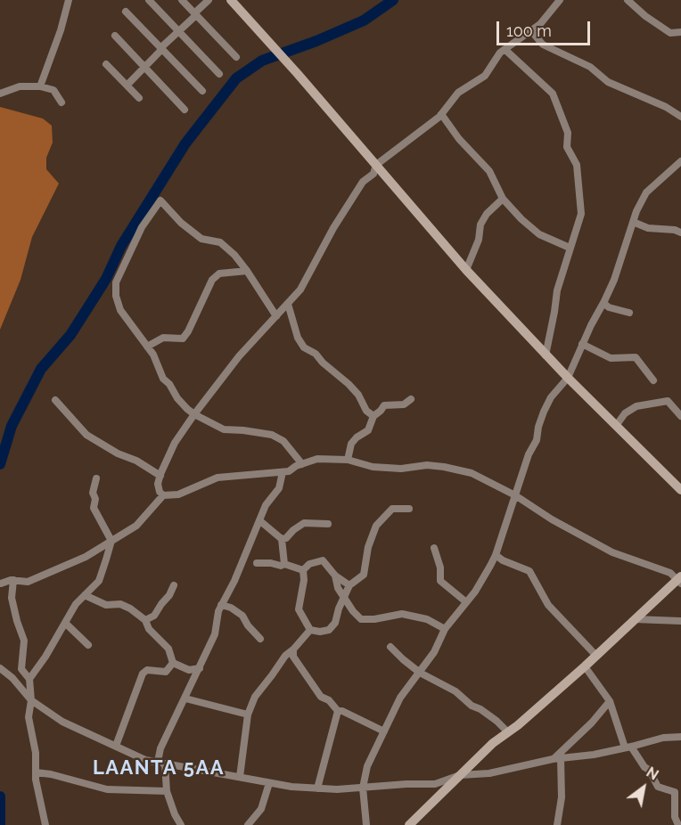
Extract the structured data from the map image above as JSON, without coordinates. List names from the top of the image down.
{
  "districts": ["LAANTA 5AA"],
  "scale_bar": "100 m",
  "north": "top right"
}
